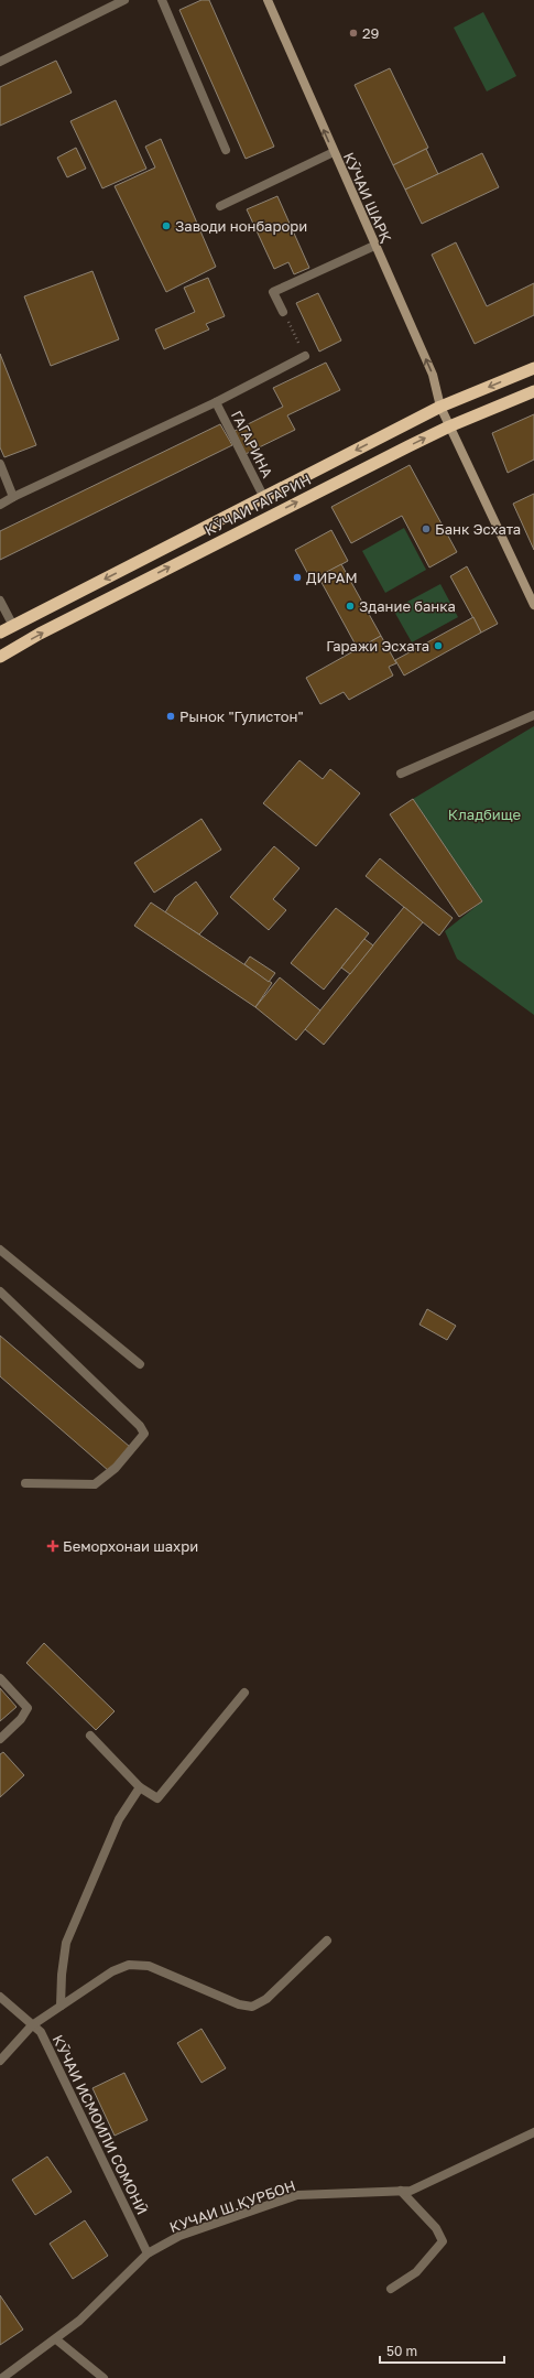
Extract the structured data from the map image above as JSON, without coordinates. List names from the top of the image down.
{
  "streets": {
    "highway": ["КӮЧАИ ГАГАРИН"],
    "main road": ["КӮЧАИ ШАРҚ"],
    "street": ["ГАГАРИНА", "КӮЧАИ ИСМОИЛИ СОМОНӢ", "КУЧАИ Ш.ҚУРБОН"]
  },
  "crossings": [
    ["КӮЧАИ ШАРҚ", "КӮЧАИ ГАГАРИН"],
    ["ГАГАРИНА", "КӮЧАИ ГАГАРИН"],
    ["КӮЧАИ ИСМОИЛИ СОМОНӢ", "КУЧАИ Ш.ҚУРБОН"]
  ],
  "one_way": ["КӮЧАИ ШАРҚ"],
  "parks": ["Кладбище"],
  "places": {
    "other": [
      "29",
      "Заводи нонбарори",
      "Банк Эсхата",
      "ДИРАМ",
      "Здание банка",
      "Гаражи Эсхата",
      "Рынок \"Гулистон\""
    ],
    "health": ["Беморхонаи шахри"]
  },
  "scale_bar": "50 m"
}
